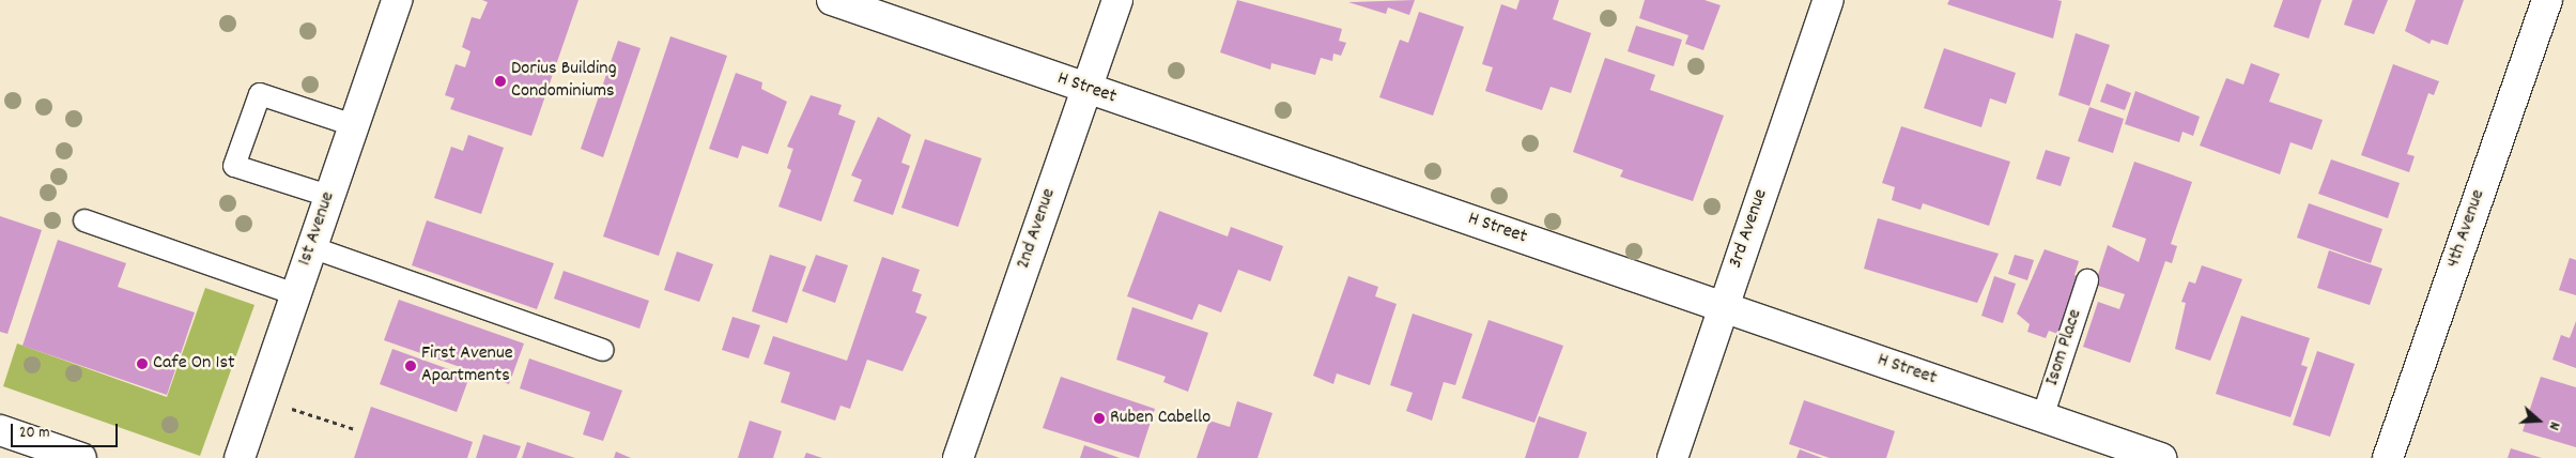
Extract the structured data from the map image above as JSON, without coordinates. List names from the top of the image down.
{
  "streets": {
    "street": [
      "H Street",
      "1st Avenue",
      "2nd Avenue",
      "3rd Avenue",
      "4th Avenue"
    ],
    "lane": ["Isom Place"]
  },
  "crossings": [
    ["H Street", "2nd Avenue"],
    ["H Street", "3rd Avenue"],
    ["H Street", "Isom Place"]
  ],
  "places": [
    "Dorius Building Condominiums",
    "Cafe On 1st",
    "First Avenue Apartments",
    "Ruben Cabello"
  ],
  "scale_bar": "20 m",
  "north": "right"
}
